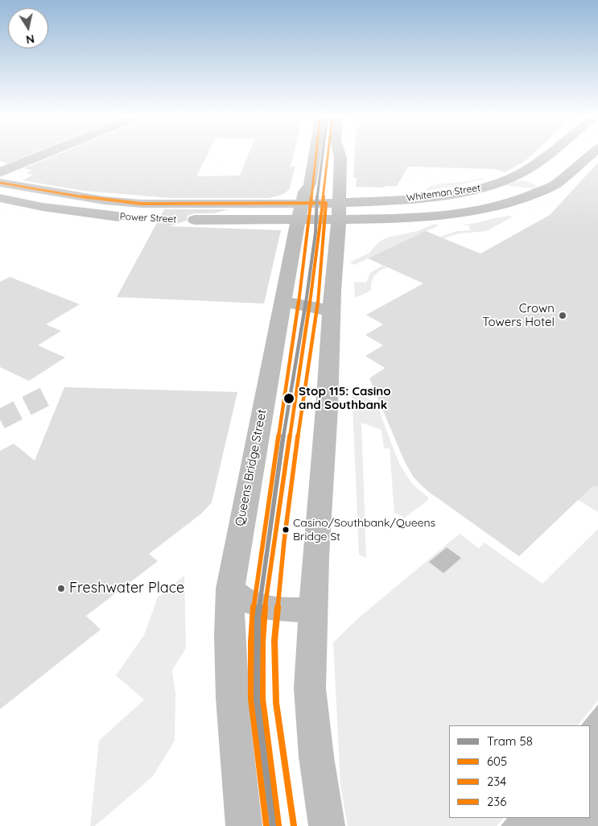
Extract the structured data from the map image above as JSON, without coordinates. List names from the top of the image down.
{
  "streets": {
    "street": ["Whiteman Street", "Power Street", "Queens Bridge Street"]
  },
  "crossings": [
    ["Whiteman Street", "Power Street"],
    ["Whiteman Street", "Queens Bridge Street"],
    ["Power Street", "Queens Bridge Street"]
  ],
  "places": [
    "Crown Towers Hotel",
    "Stop 115: Casino and Southbank",
    "Casino/Southbank/Queens Bridge St",
    "Freshwater Place"
  ],
  "lines": [
    "tram line 58",
    "transit line 234",
    "transit line 236",
    "transit line 605"
  ],
  "legend": [
    "Tram 58",
    "605",
    "234",
    "236"
  ],
  "north": "bottom"
}
